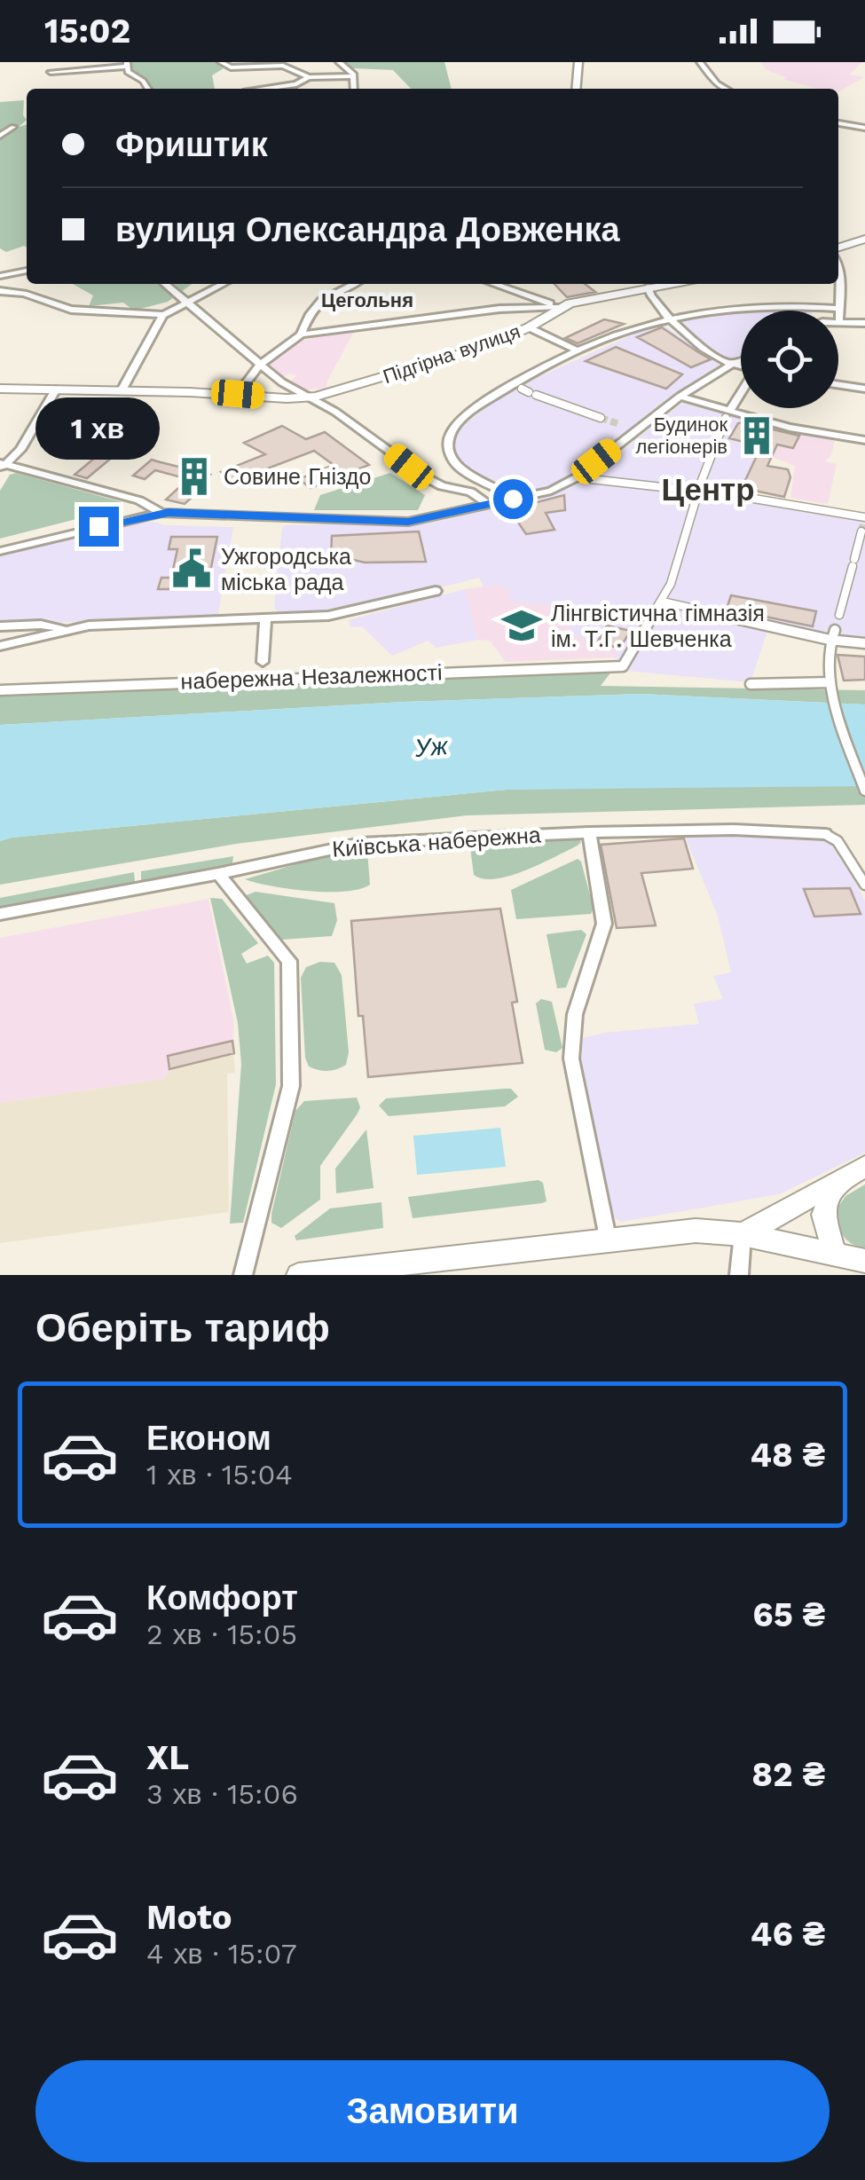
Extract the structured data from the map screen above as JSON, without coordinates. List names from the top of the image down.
{
  "streets": {
    "main road": ["Підгірна вулиця"],
    "street": ["набережна Незалежності", "Київська набережна"]
  },
  "districts": ["Цегольня", "Центр"],
  "water": ["Уж"],
  "places": {
    "building": ["Будинок легіонерів", "Совине Гніздо"],
    "public building": ["Ужгородська міська рада"],
    "school or university": ["Лінгвістична гімназія ім. Т.Г. Шевченка"]
  },
  "page": {
    "status": "15:02",
    "banner": ["Фриштик", "вулиця Олександра Довженка"],
    "bubble": "1 хв",
    "heading": "Оберіть тариф",
    "list": [
      {
        "name": "Економ",
        "note": "1 хв · 15:04",
        "value": "48 ₴"
      },
      {
        "name": "Комфорт",
        "note": "2 хв · 15:05",
        "value": "65 ₴"
      },
      {
        "name": "XL",
        "note": "3 хв · 15:06",
        "value": "82 ₴"
      },
      {
        "name": "Moto",
        "note": "4 хв · 15:07",
        "value": "46 ₴"
      }
    ],
    "buttons": "Замовити"
  }
}
